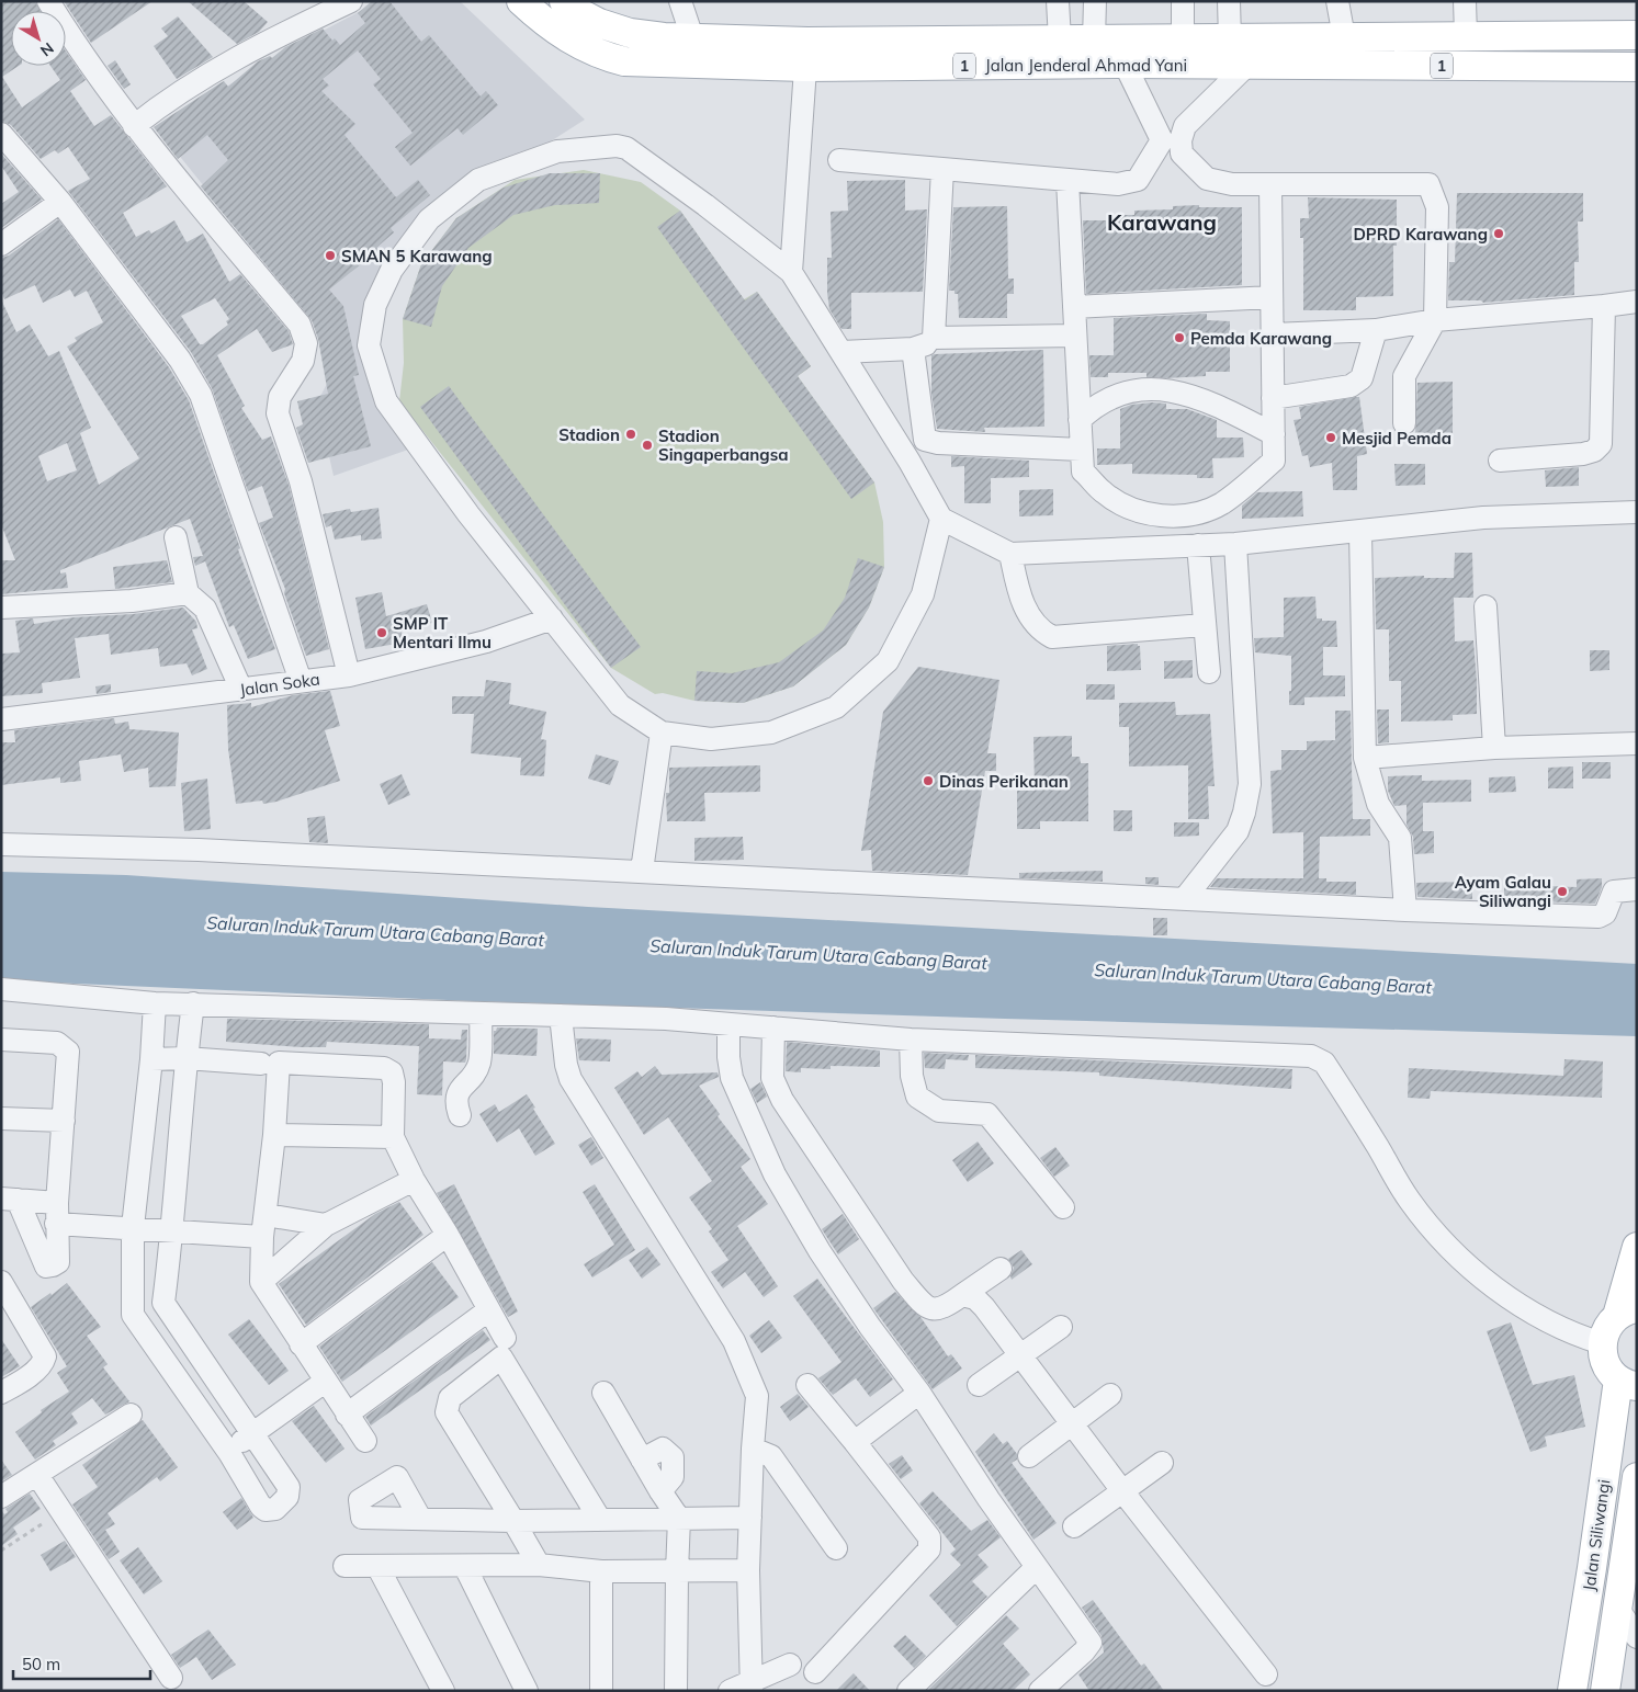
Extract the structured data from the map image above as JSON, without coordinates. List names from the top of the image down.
{
  "streets": {
    "main road": ["Jalan Jenderal Ahmad Yani", "1", "Jalan Siliwangi"],
    "street": ["Jalan Soka"]
  },
  "districts": ["Karawang"],
  "water": ["Saluran Induk Tarum Utara Cabang Barat"],
  "places": [
    "DPRD Karawang",
    "SMAN 5 Karawang",
    "Pemda Karawang",
    "Stadion",
    "Mesjid Pemda",
    "Stadion Singaperbangsa",
    "SMP IT Mentari Ilmu",
    "Dinas Perikanan",
    "Ayam Galau Siliwangi"
  ],
  "scale_bar": "50 m",
  "north": "bottom right"
}
